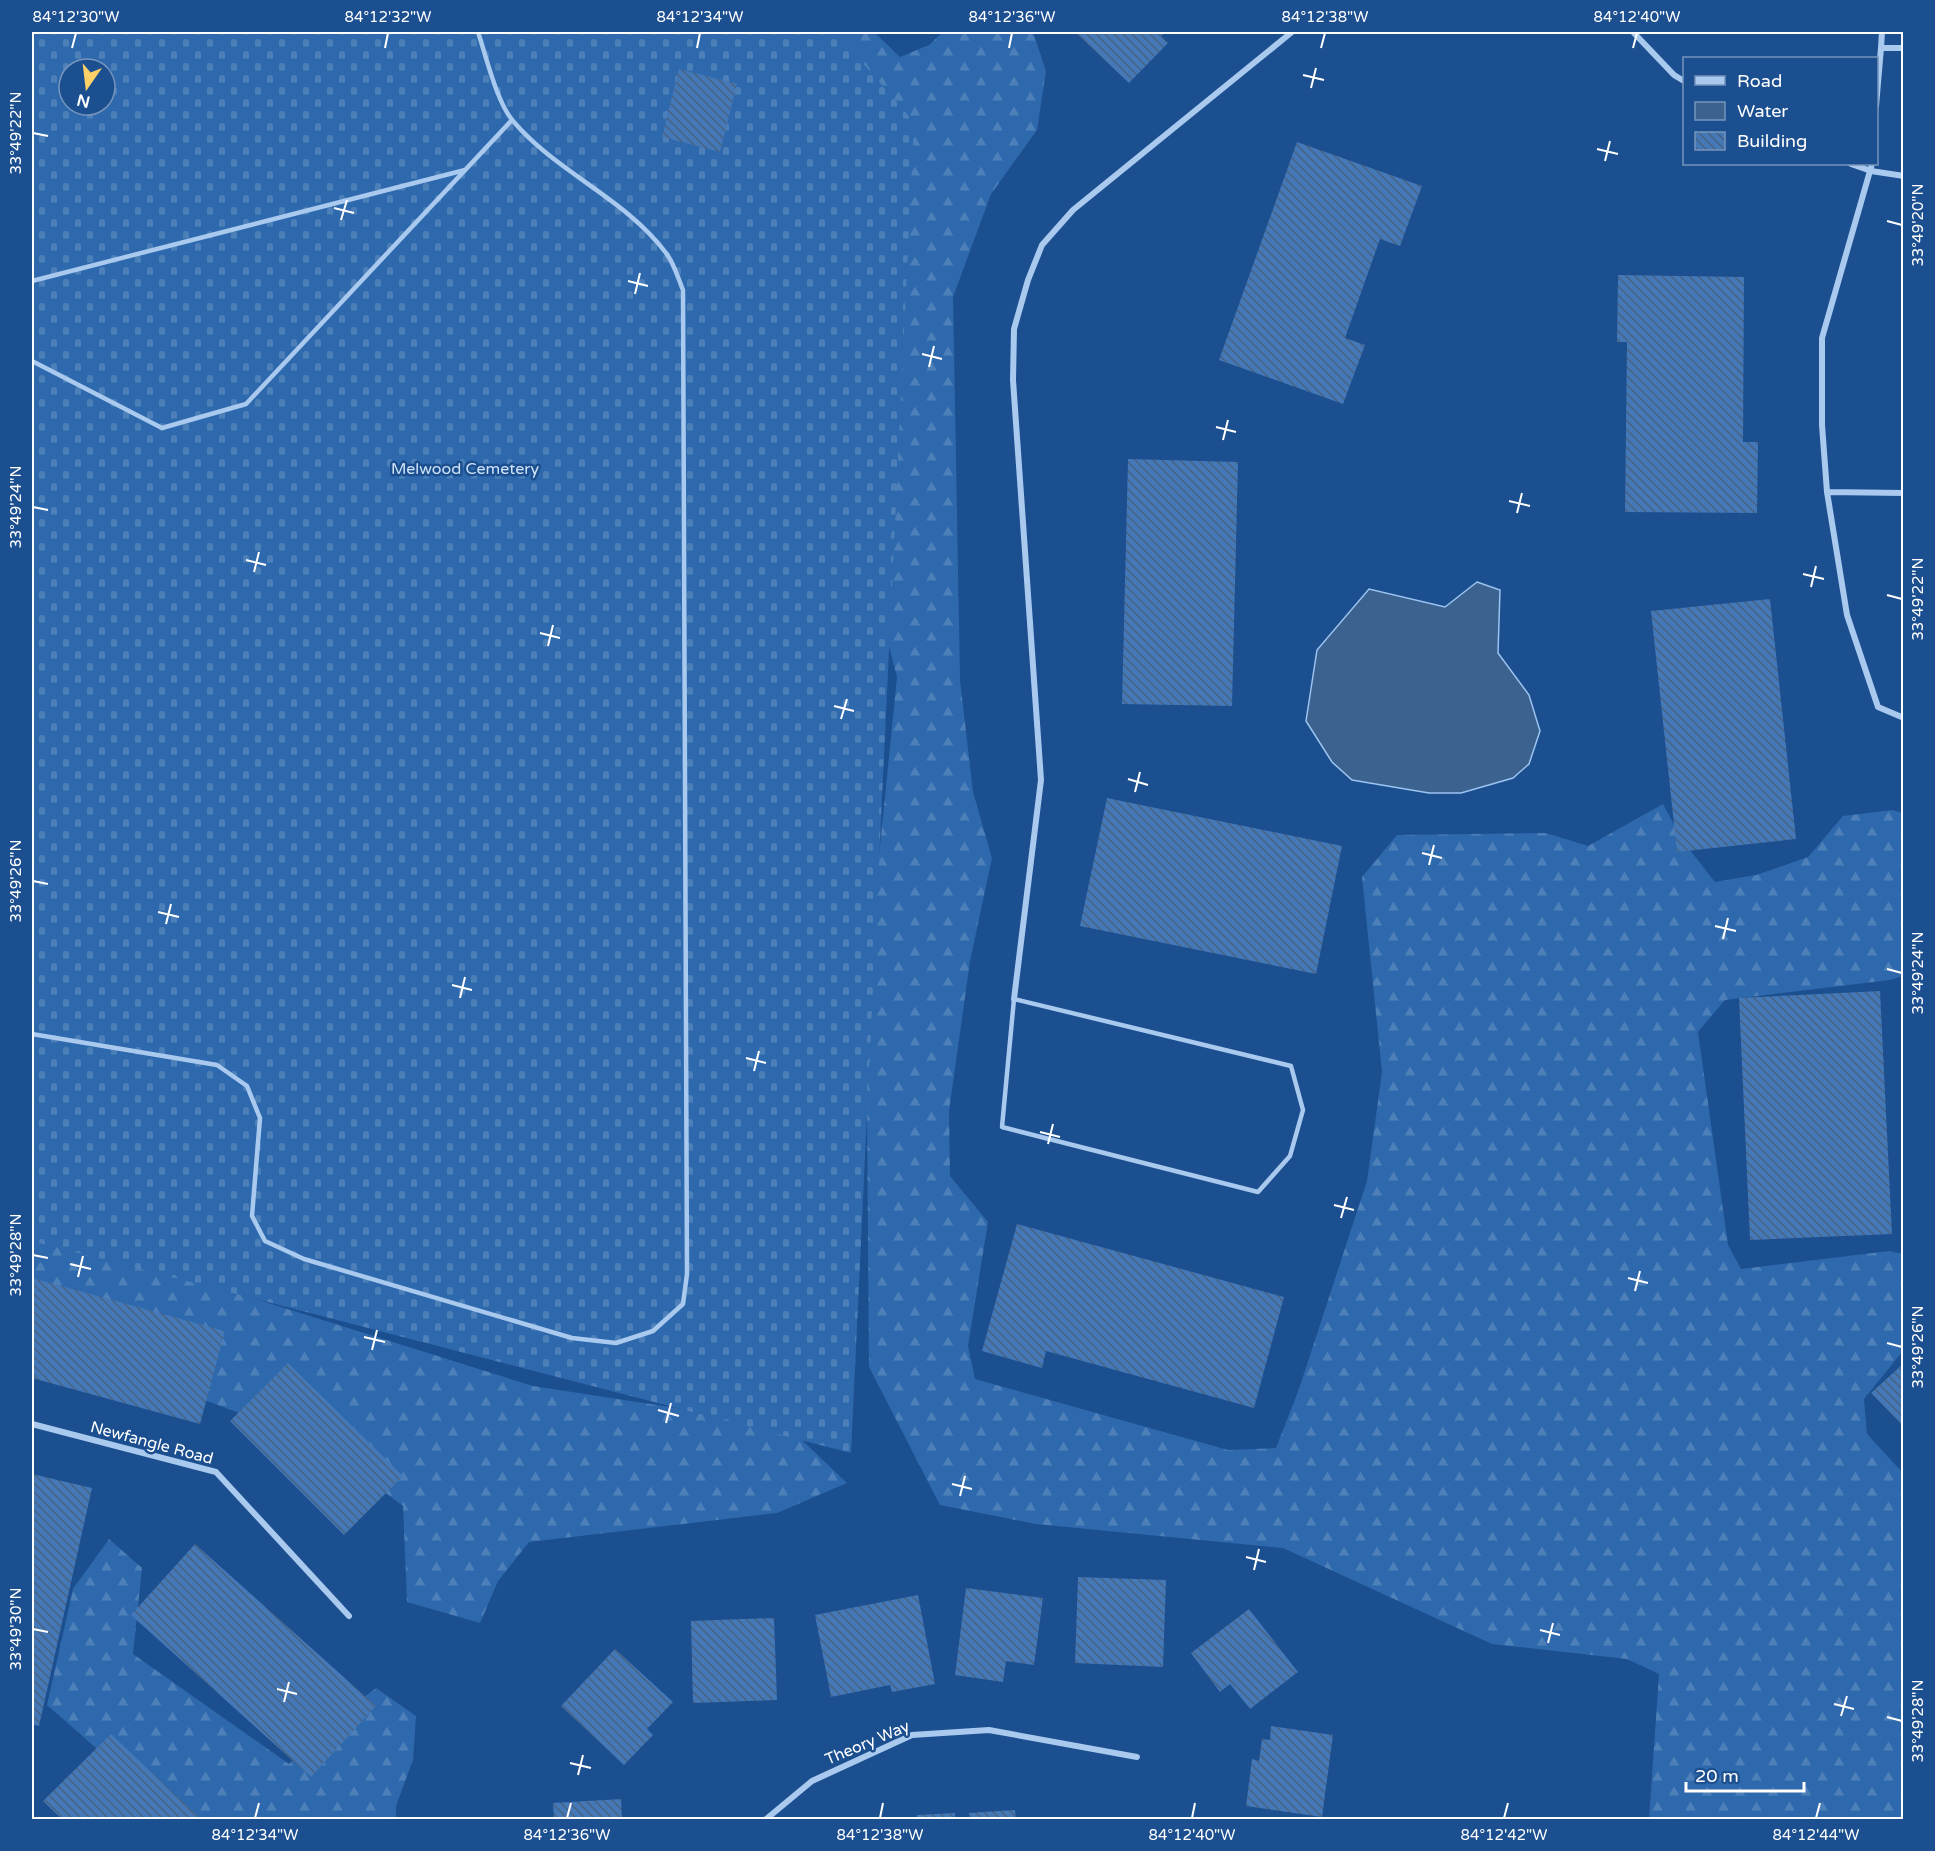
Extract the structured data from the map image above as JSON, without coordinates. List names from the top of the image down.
{
  "streets": {
    "street": ["Newfangle Road", "Theory Way"]
  },
  "parks": ["Melwood Cemetery"],
  "legend": ["Road", "Water", "Building"],
  "scale_bar": "20 m",
  "north": "bottom",
  "coordinates": [
    "84°12'30\"W",
    "84°12'32\"W",
    "84°12'34\"W",
    "84°12'36\"W",
    "84°12'38\"W",
    "84°12'40\"W",
    "33°49'22\"N",
    "33°49'20\"N",
    "33°49'24\"N",
    "33°49'26\"N",
    "33°49'28\"N",
    "33°49'30\"N",
    "84°12'42\"W",
    "84°12'44\"W"
  ]
}
